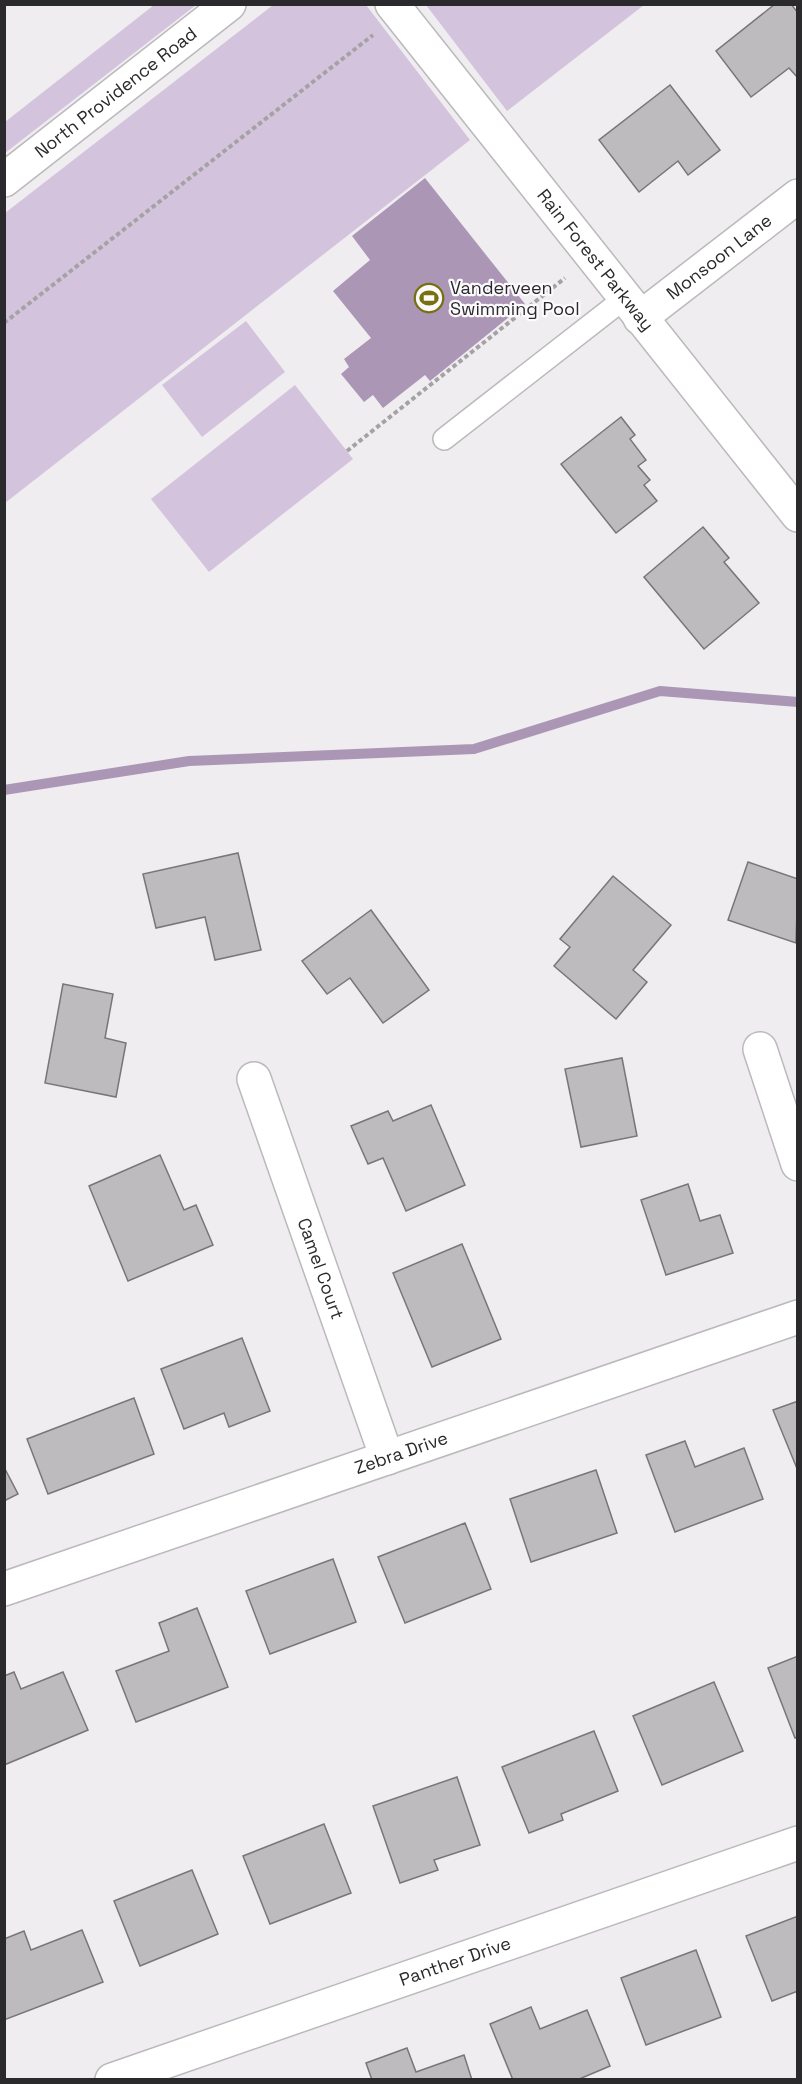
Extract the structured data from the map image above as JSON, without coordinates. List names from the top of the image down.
{
  "streets": {
    "street": [
      "North Providence Road",
      "Monsoon Lane",
      "Rain Forest Parkway",
      "Camel Court",
      "Zebra Drive",
      "Panther Drive"
    ]
  },
  "crossings": [
    ["Monsoon Lane", "Rain Forest Parkway"],
    ["Camel Court", "Zebra Drive"]
  ],
  "places": {
    "sports": ["Vanderveen Swimming Pool"]
  }
}
